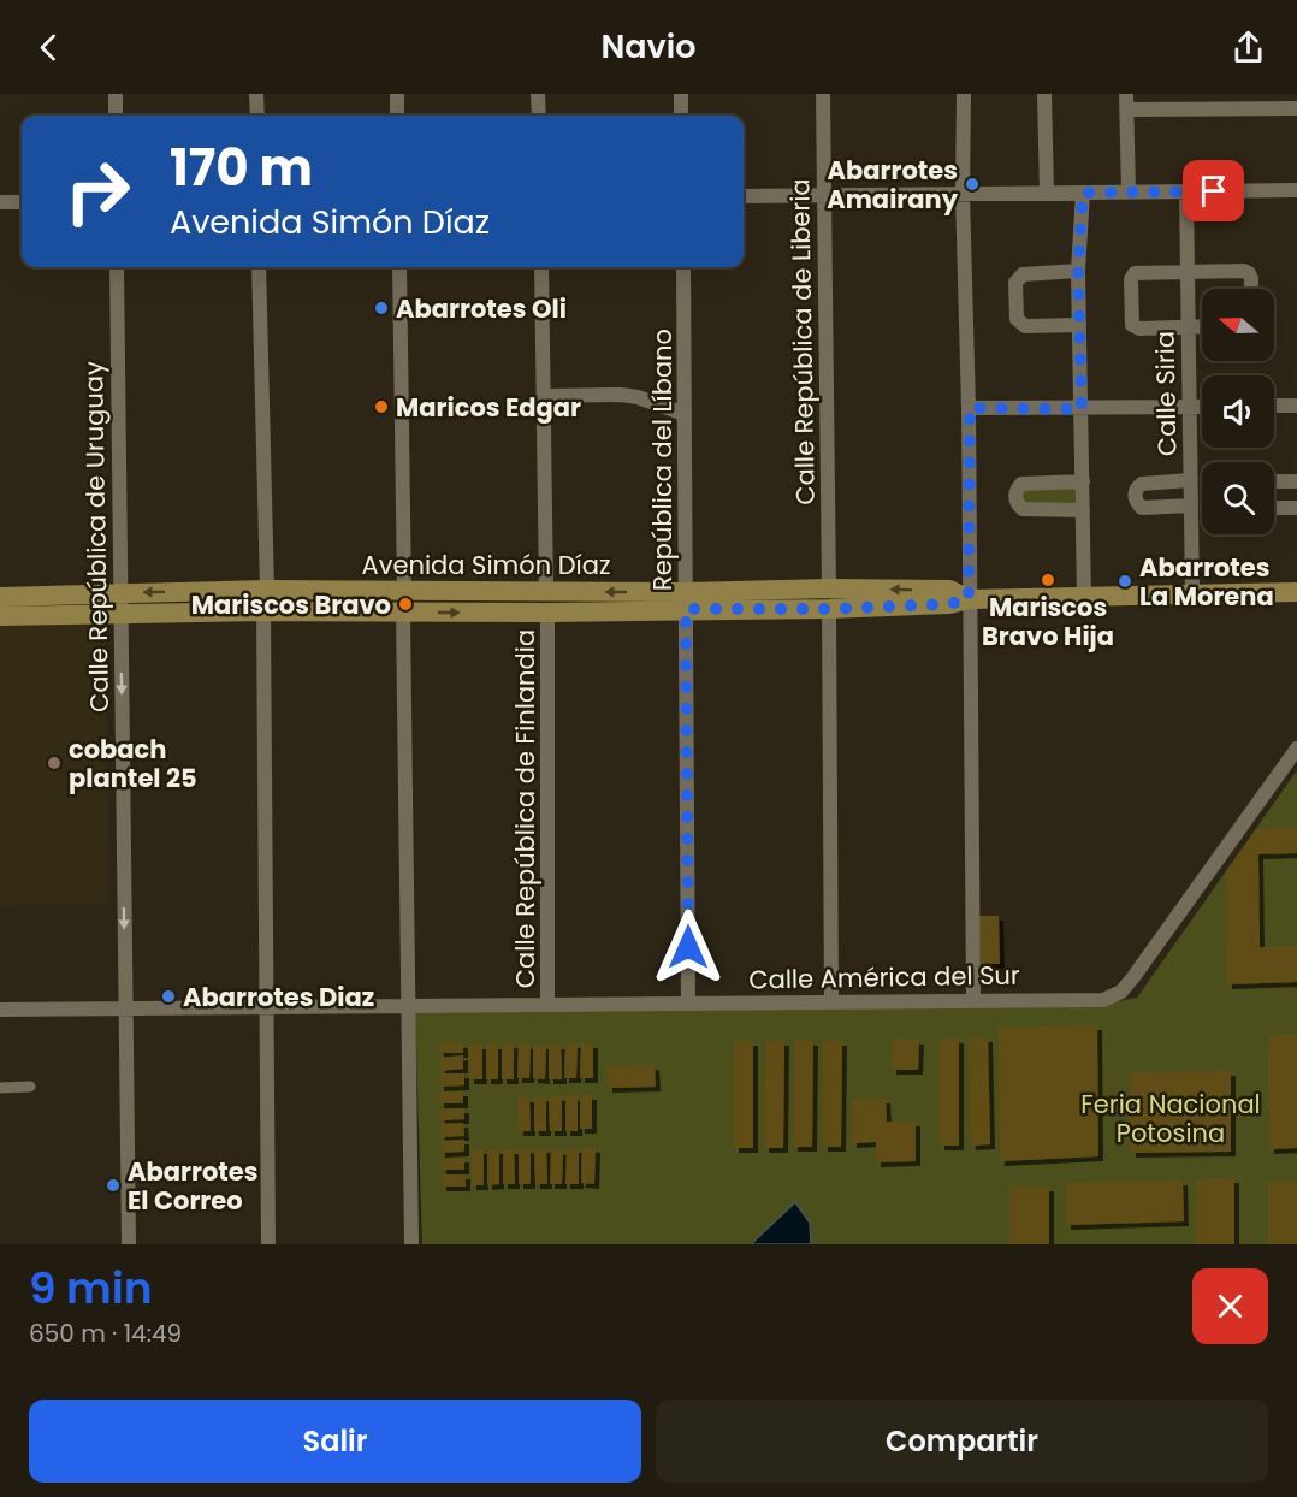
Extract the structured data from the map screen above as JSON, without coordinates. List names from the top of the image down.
{
  "streets": {
    "main road": ["Avenida Simón Díaz"],
    "street": [
      "Calle República de Liberia",
      "Calle Siria",
      "República del Líbano",
      "Calle República de Uruguay",
      "Calle República de Finlandia",
      "Calle América del Sur"
    ]
  },
  "crossings": [
    ["Calle República de Liberia", "Avenida Simón Díaz"],
    ["Calle República de Liberia", "Calle América del Sur"],
    ["Calle Siria", "Avenida Simón Díaz"],
    ["República del Líbano", "Avenida Simón Díaz"],
    ["República del Líbano", "Calle América del Sur"],
    ["Calle República de Uruguay", "Avenida Simón Díaz"],
    ["Calle República de Uruguay", "Calle América del Sur"],
    ["Avenida Simón Díaz", "Calle República de Finlandia"],
    ["Calle República de Finlandia", "Calle América del Sur"]
  ],
  "one_way": ["Calle República de Uruguay"],
  "parks": ["Feria Nacional Potosina"],
  "places": [
    "Abarrotes Amairany",
    "Abarrotes Oli",
    "Maricos Edgar",
    "Mariscos Bravo Hija",
    "Abarrotes La Morena",
    "Mariscos Bravo",
    "cobach plantel 25",
    "Abarrotes Diaz",
    "Abarrotes El Correo"
  ],
  "north": "left",
  "page": {
    "header": "Navio",
    "turn": ["170 m", "Avenida Simón Díaz"],
    "heading": ["9 min", "650 m · 14:49"],
    "buttons": ["Salir", "Compartir"]
  }
}
